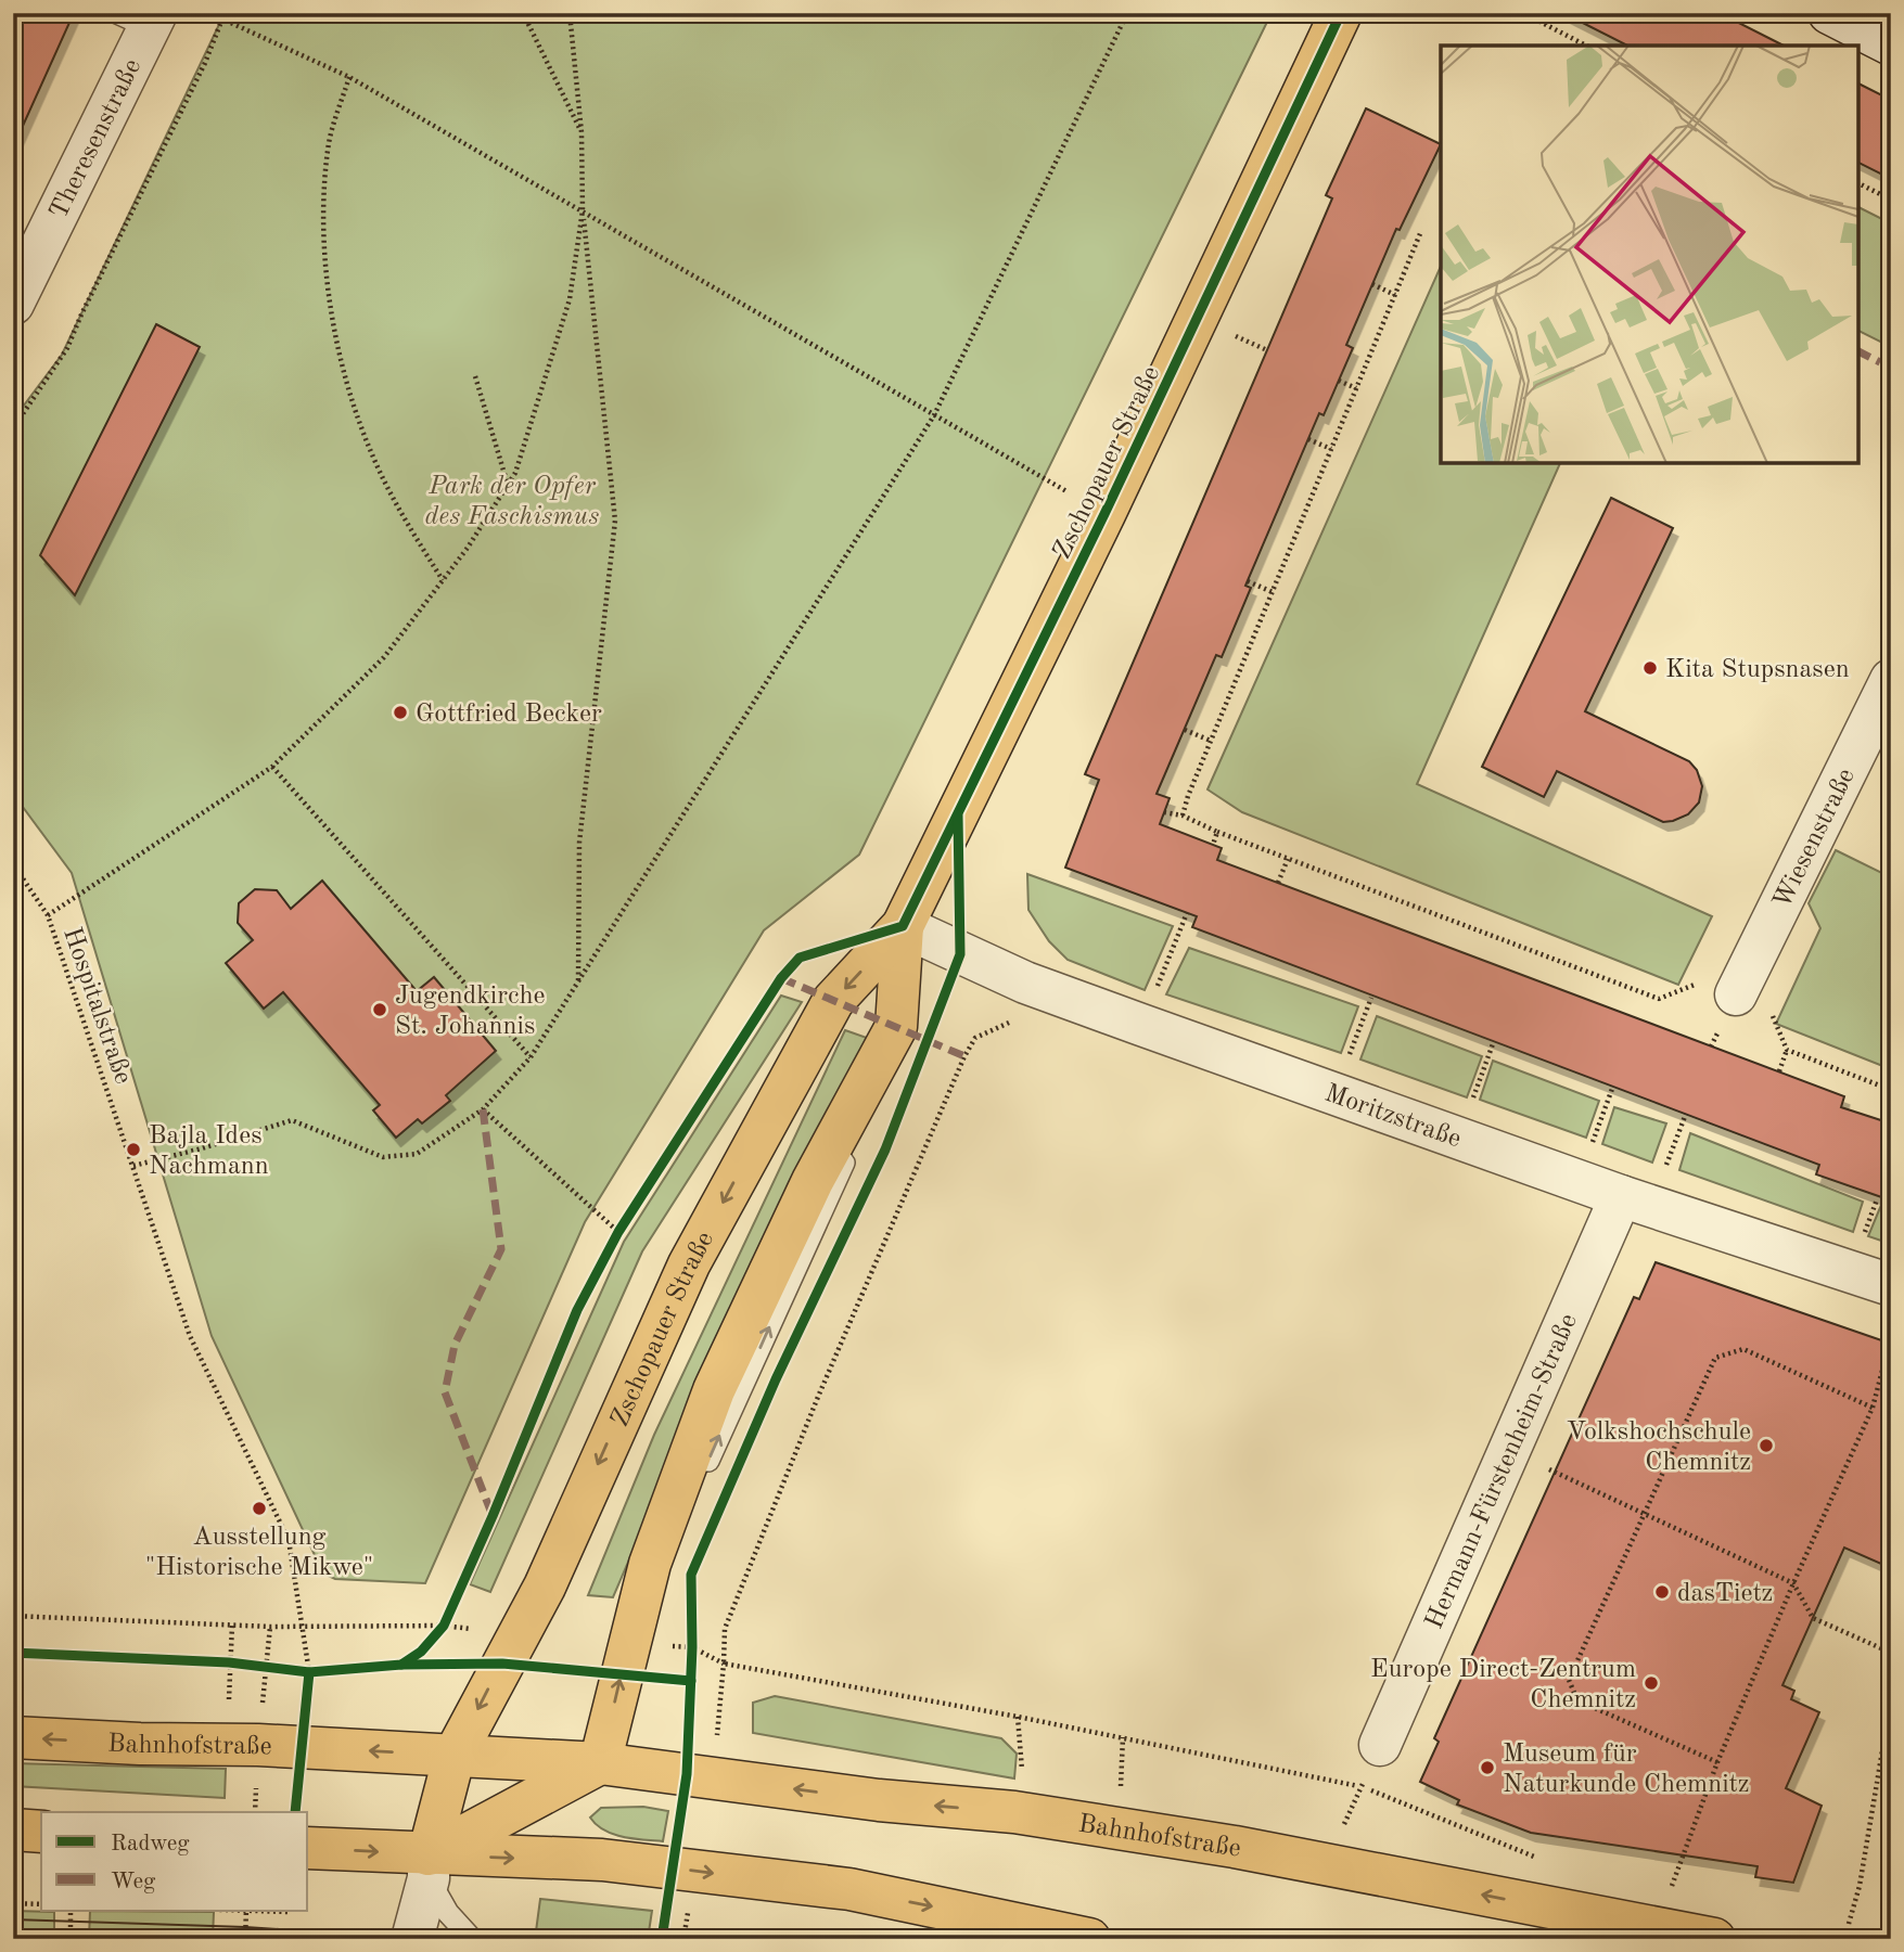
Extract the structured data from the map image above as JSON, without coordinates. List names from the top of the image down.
{
  "streets": {
    "main road": ["Zschopauer Straße", "Bahnhofstraße"],
    "street": [
      "Theresenstraße",
      "Wiesenstraße",
      "Moritzstraße",
      "Hermann-Fürstenheim-Straße"
    ],
    "path": ["Hospitalstraße"]
  },
  "crossings": [
    ["Zschopauer Straße", "Moritzstraße"],
    ["Zschopauer Straße", "Bahnhofstraße"],
    ["Moritzstraße", "Hermann-Fürstenheim-Straße"]
  ],
  "parks": ["Park der Opfer des Faschismus"],
  "places": [
    "Kita Stupsnasen",
    "Gottfried Becker",
    "Jugendkirche St. Johannis",
    "Bajla Ides Nachmann",
    "Volkshochschule Chemnitz",
    "Ausstellung \"Historische Mikwe\"",
    "dasTietz",
    "Europe Direct-Zentrum Chemnitz",
    "Museum für Naturkunde Chemnitz"
  ],
  "legend": ["Radweg", "Weg"]
}
